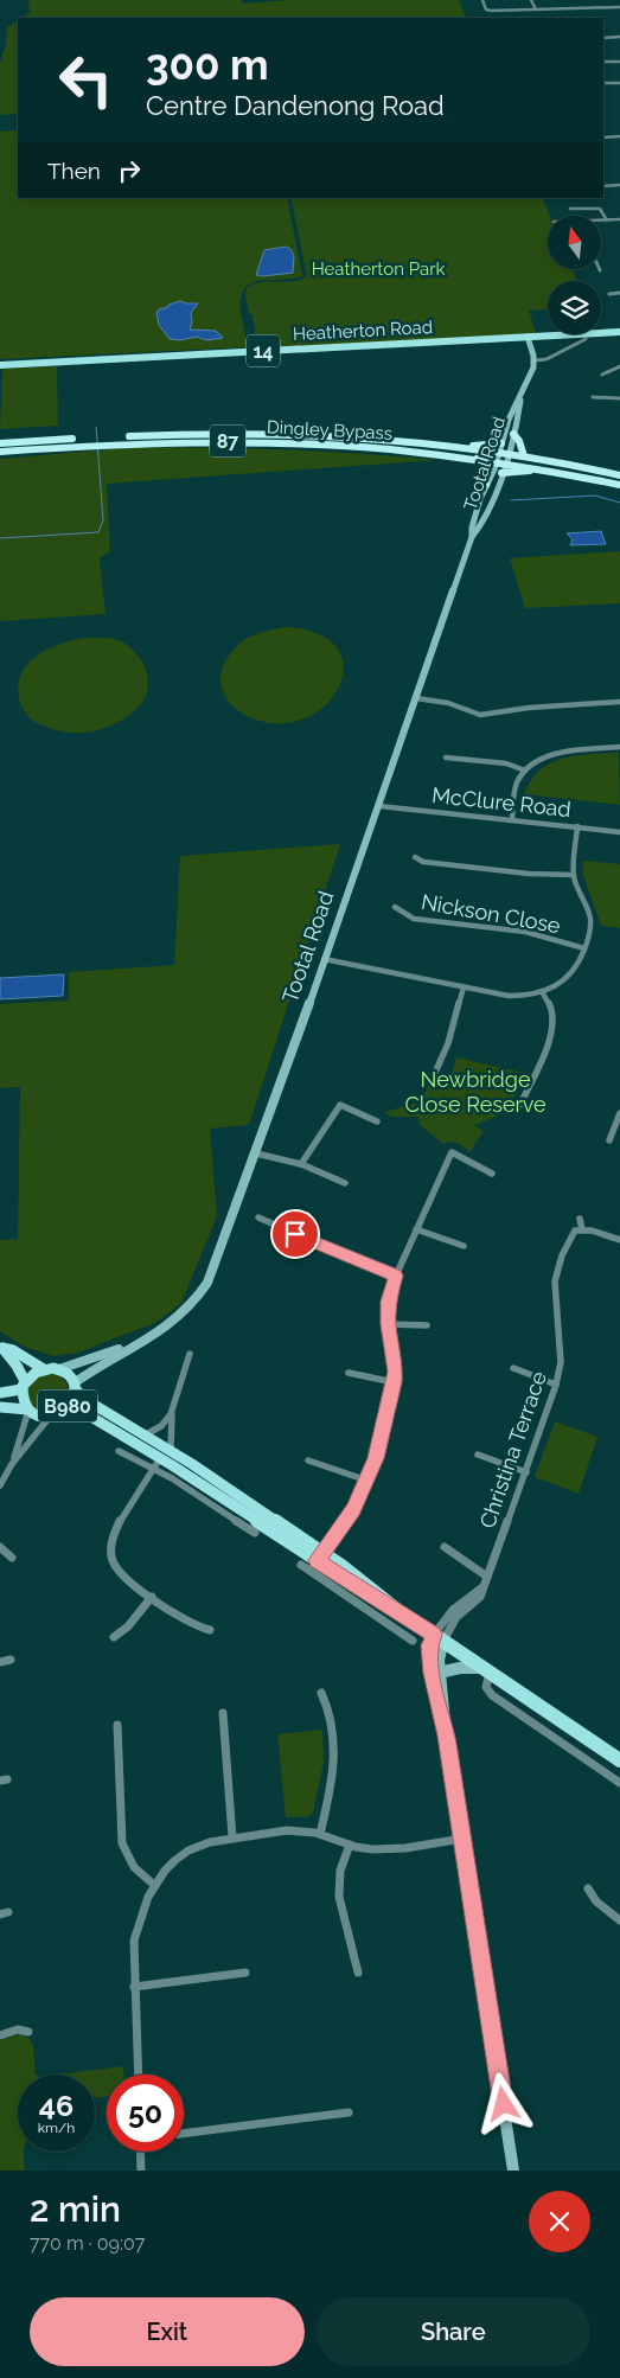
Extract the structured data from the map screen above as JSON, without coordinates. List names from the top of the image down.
{
  "streets": {
    "highway": ["Dingley Bypass", "87"],
    "main road": [
      "Heatherton Road",
      "14",
      "Tootal Road",
      "B980"
    ],
    "street": ["McClure Road", "Nickson Close", "Christina Terrace"]
  },
  "crossings": [
    ["Dingley Bypass", "Tootal Road"],
    ["Tootal Road", "McClure Road"],
    ["Tootal Road", "B980"]
  ],
  "parks": ["Heatherton Park", "Newbridge Close Reserve"],
  "north": "top",
  "page": {
    "turn": ["300 m", "Centre Dandenong Road"],
    "then": "Then",
    "speed": "46 km/h",
    "limit": "50",
    "heading": ["2 min", "770 m · 09:07"],
    "buttons": ["Exit", "Share"]
  }
}
